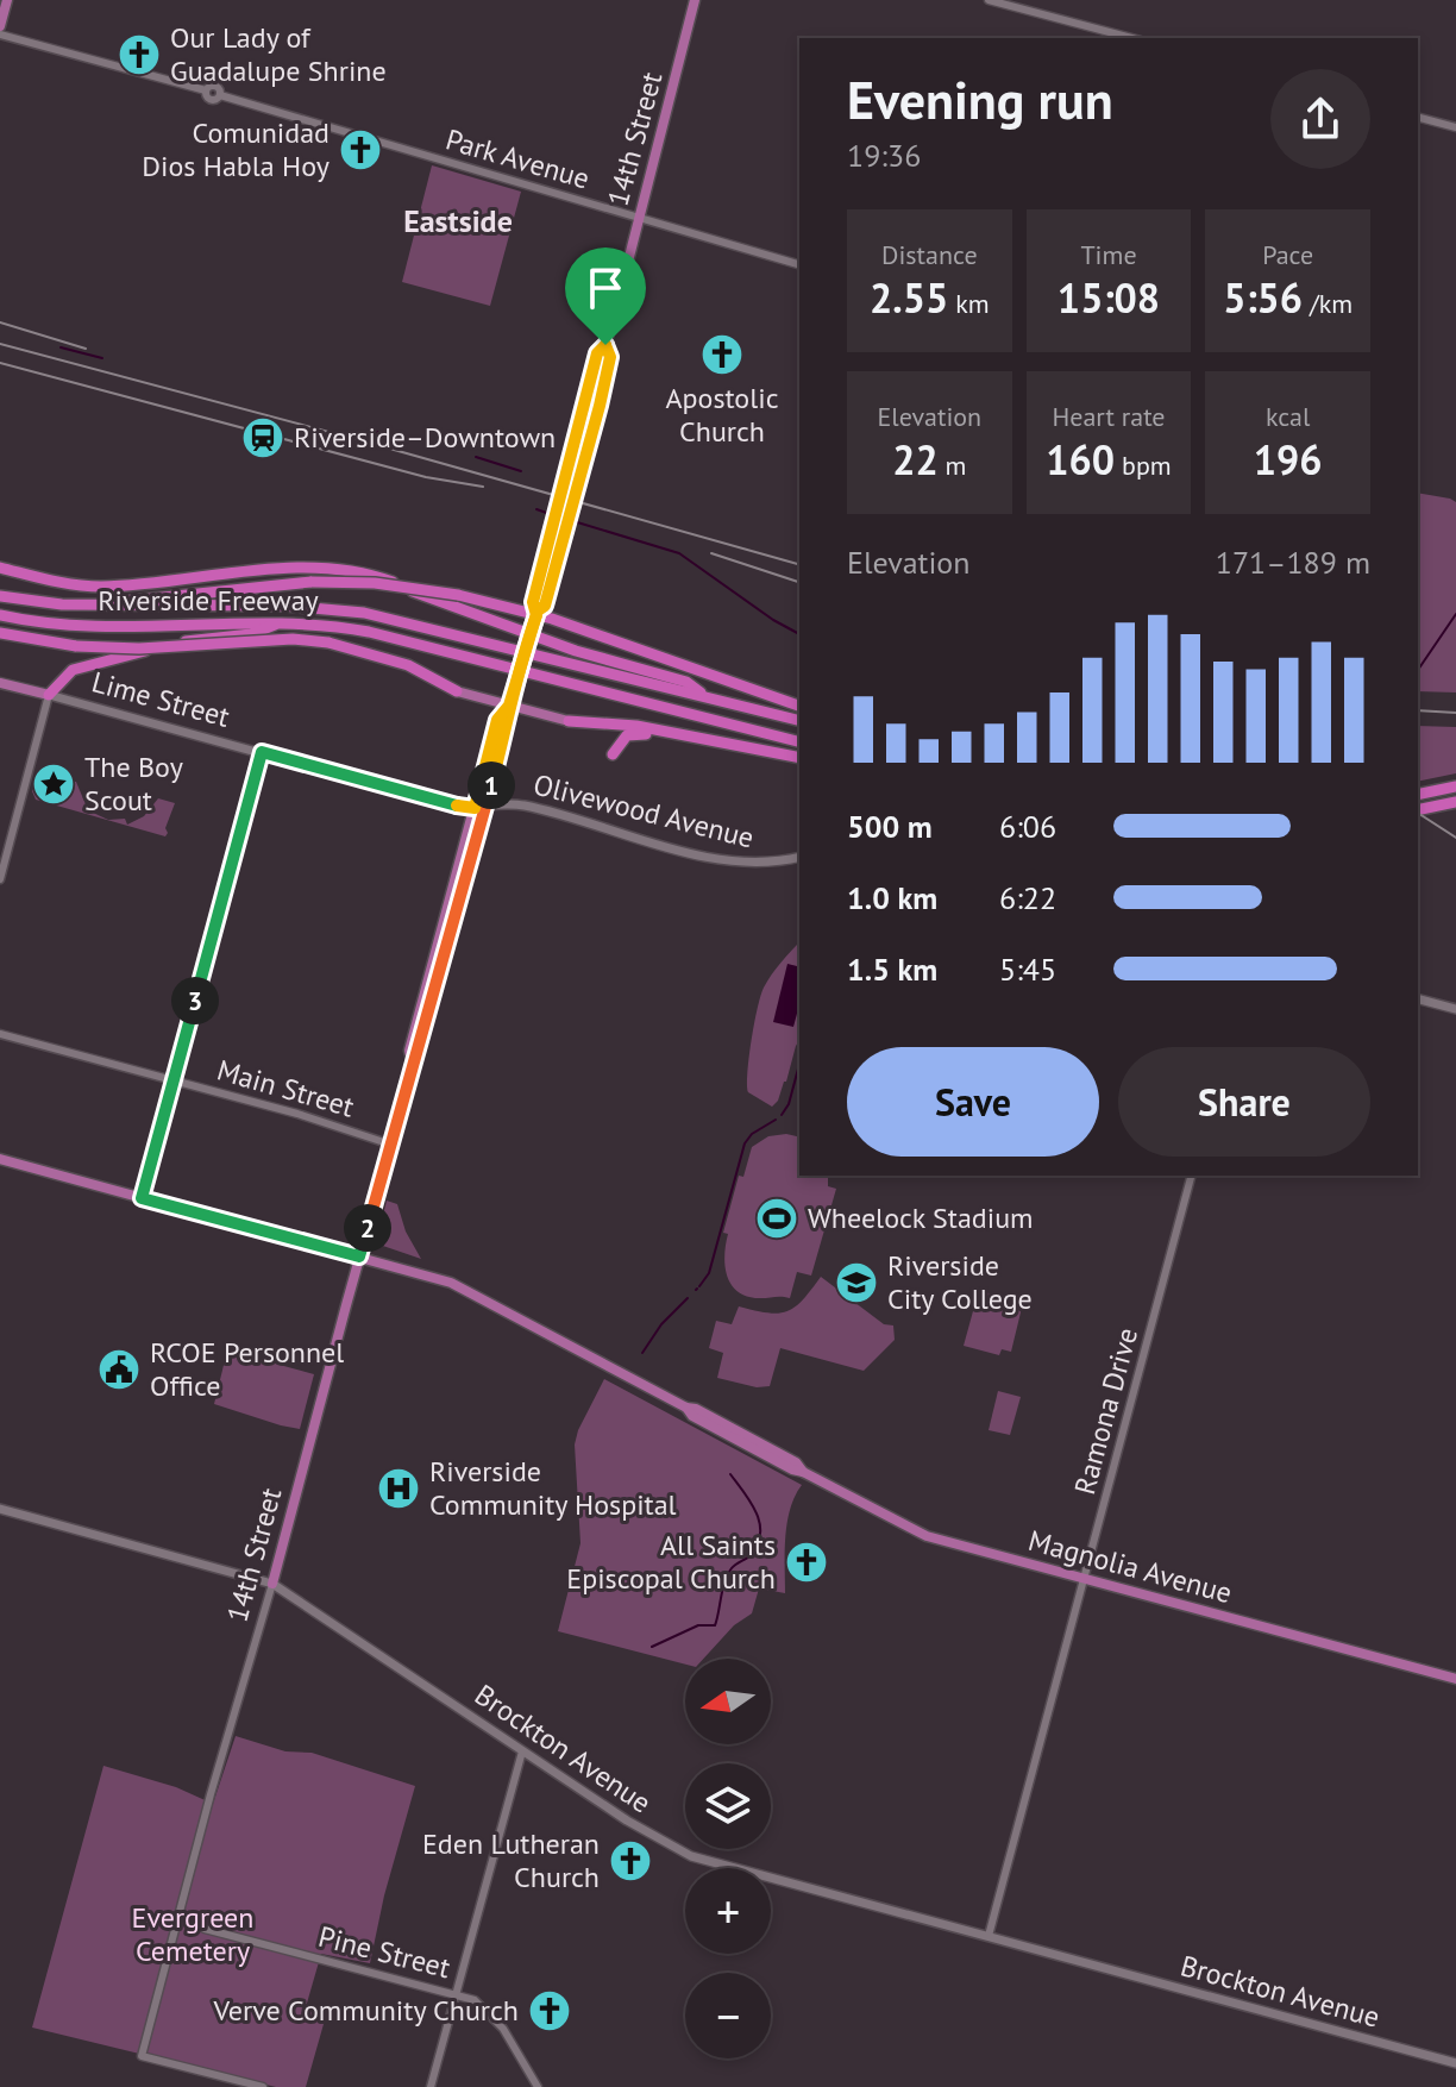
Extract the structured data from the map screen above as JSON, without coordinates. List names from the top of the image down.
{
  "streets": {
    "highway": ["Riverside Freeway"],
    "main road": [
      "14th Street",
      "Lime Street",
      "Olivewood Avenue",
      "Magnolia Avenue",
      "Brockton Avenue"
    ],
    "street": [
      "Park Avenue",
      "Main Street",
      "Ramona Drive",
      "Pine Street"
    ]
  },
  "crossings": [
    ["14th Street", "Park Avenue"],
    ["14th Street", "Lime Street"],
    ["14th Street", "Olivewood Avenue"],
    ["14th Street", "Main Street"],
    ["14th Street", "Magnolia Avenue"],
    ["14th Street", "Brockton Avenue"],
    ["14th Street", "Pine Street"],
    ["Lime Street", "Olivewood Avenue"],
    ["Ramona Drive", "Magnolia Avenue"],
    ["Ramona Drive", "Brockton Avenue"]
  ],
  "districts": ["Eastside"],
  "parks": ["Evergreen Cemetery"],
  "places": {
    "church": [
      "Our Lady of Guadalupe Shrine",
      "Comunidad Dios Habla Hoy",
      "Apostolic Church",
      "All Saints Episcopal Church",
      "Eden Lutheran Church",
      "Verve Community Church"
    ],
    "station": ["Riverside–Downtown"],
    "place": ["The Boy Scout"],
    "sports": ["Wheelock Stadium"],
    "school or university": ["Riverside City College"],
    "public building": ["RCOE Personnel Office"],
    "hospital": ["Riverside Community Hospital"]
  },
  "north": "left",
  "page": {
    "heading": ["Evening run", "19:36"],
    "stats": [
      ["Distance", "2.55 km"],
      ["Time", "15:08"],
      ["Pace", "5:56 /km"],
      ["Elevation", "22 m"],
      ["Heart rate", "160 bpm"],
      ["kcal", "196"]
    ],
    "chart": ["Elevation", "171–189 m"],
    "pins": ["1", "3", "2"],
    "list": [
      {
        "name": "500 m",
        "note": "6:06"
      },
      {
        "name": "1.0 km",
        "note": "6:22"
      },
      {
        "name": "1.5 km",
        "note": "5:45"
      }
    ],
    "buttons": ["Save", "Share"],
    "map_buttons": ["+", "−"]
  }
}
